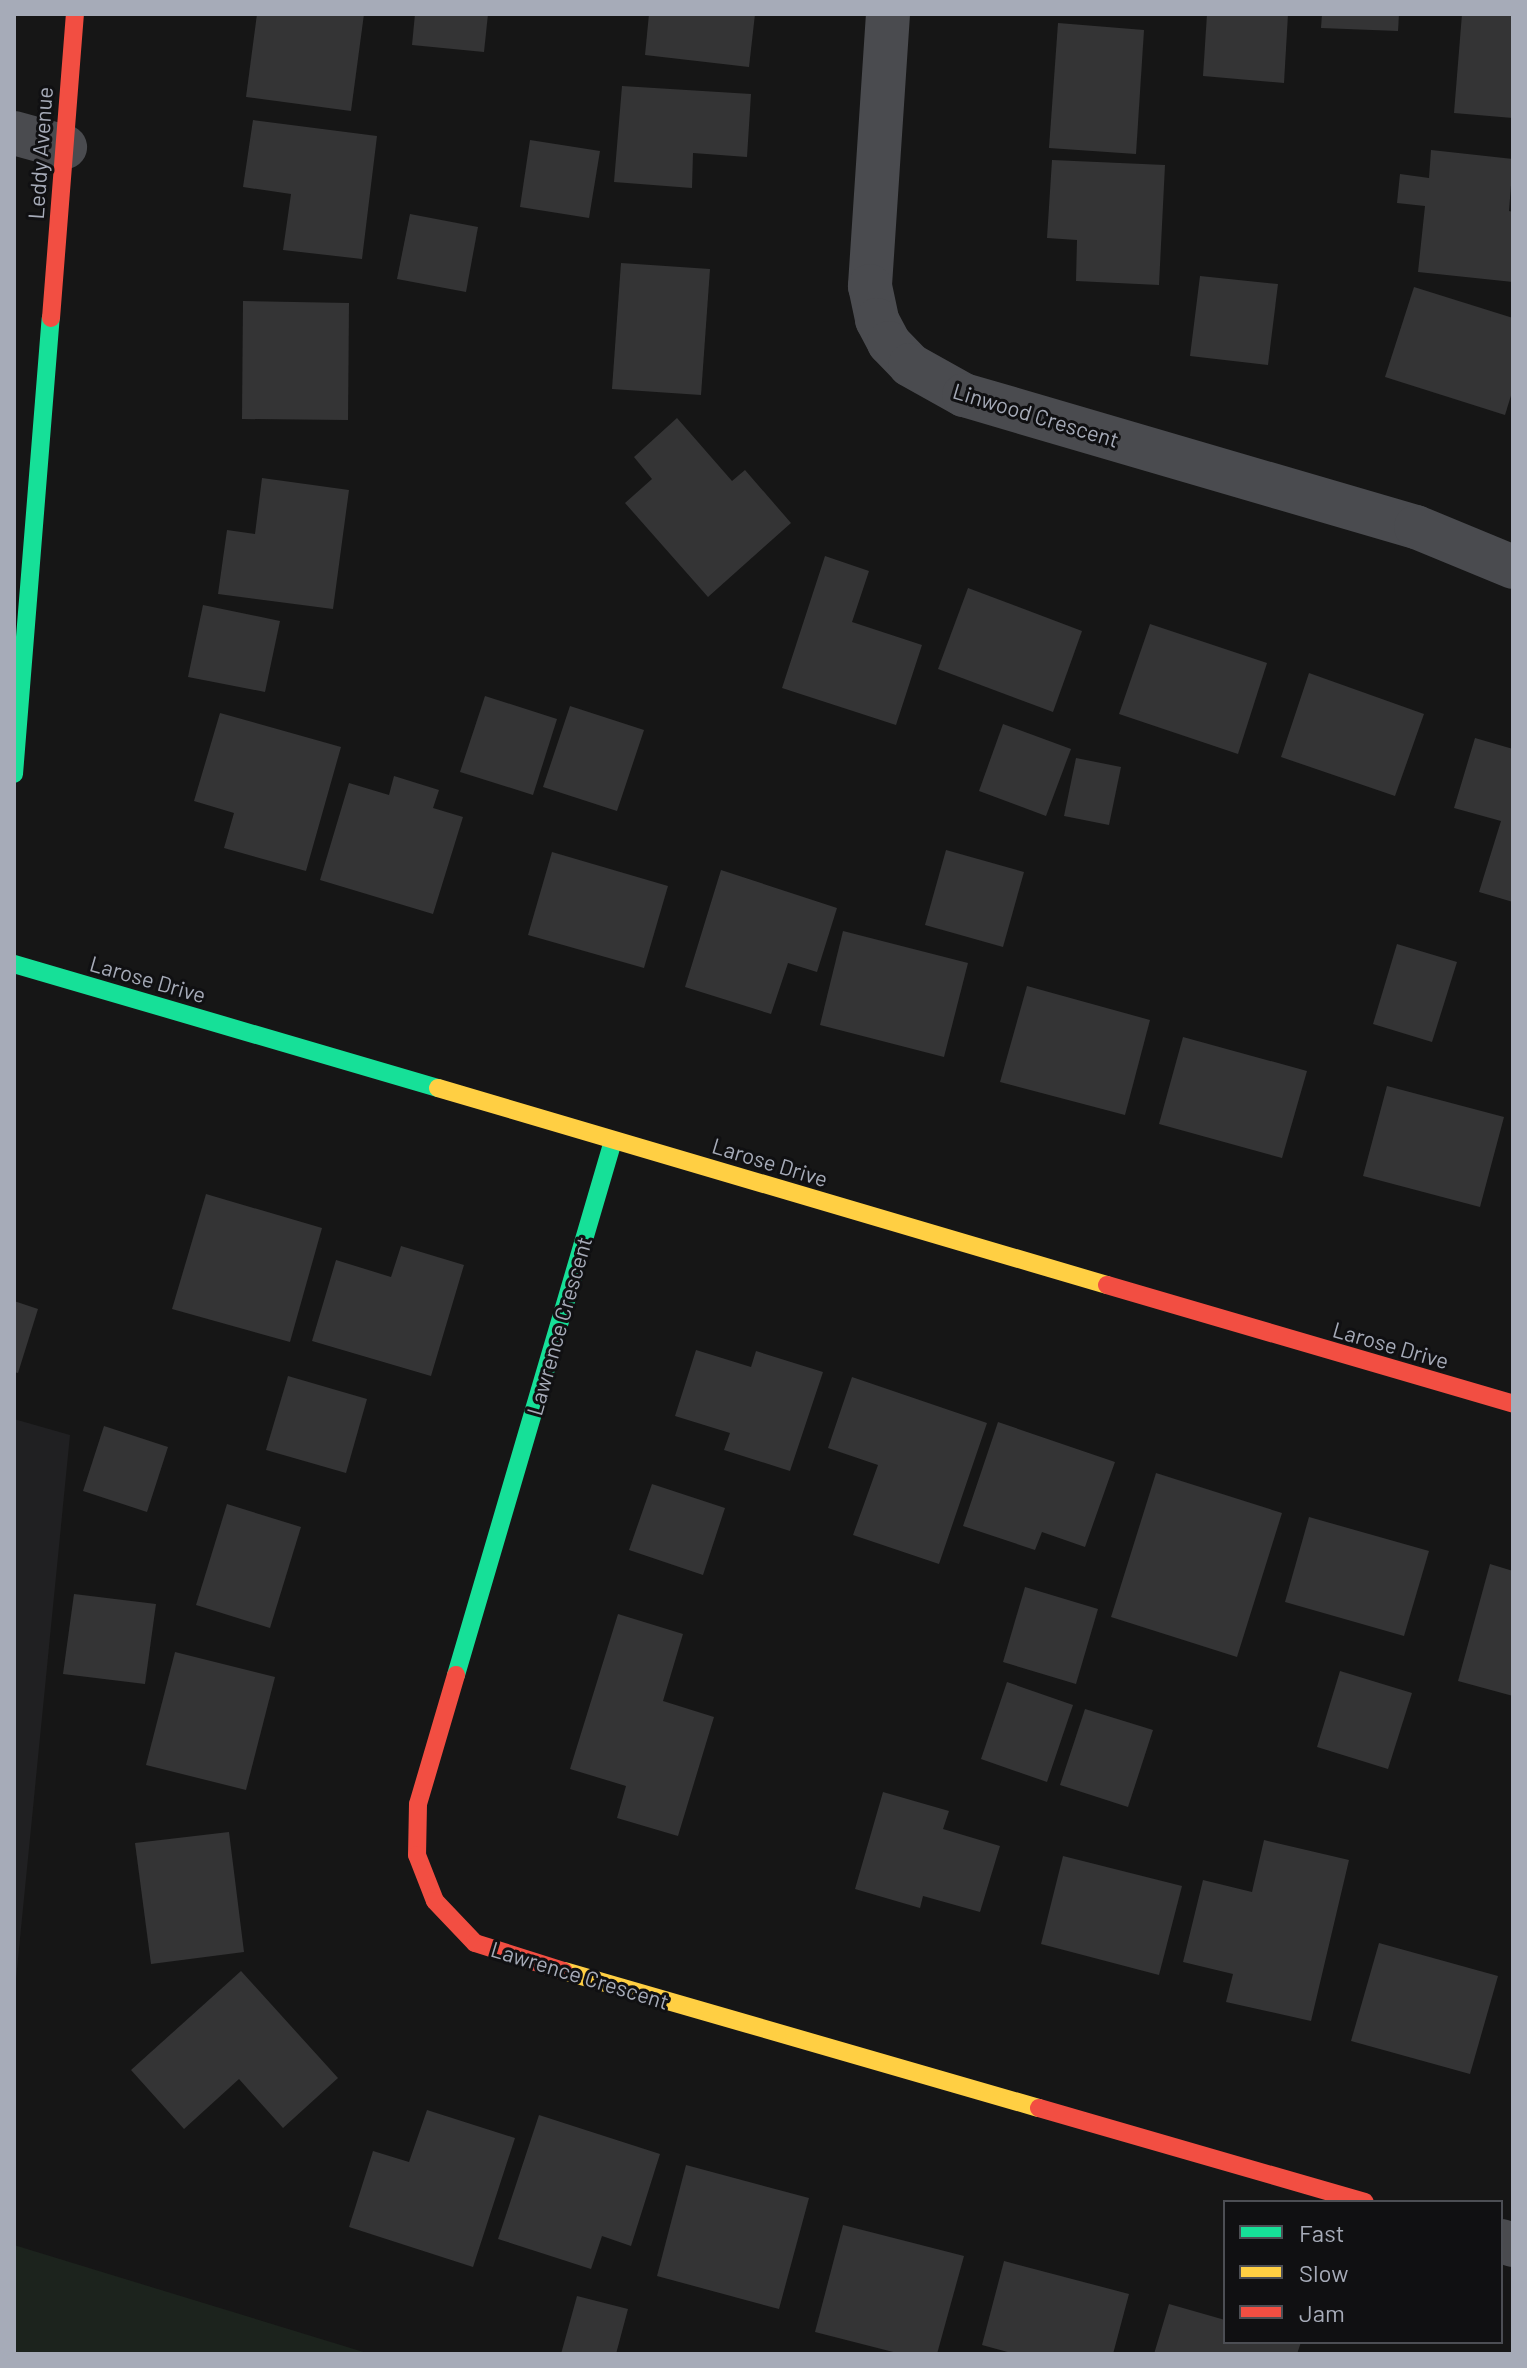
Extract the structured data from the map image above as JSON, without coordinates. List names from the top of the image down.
{
  "streets": {
    "street": [
      "Leddy Avenue",
      "Linwood Crescent",
      "Larose Drive",
      "Lawrence Crescent"
    ]
  },
  "crossings": [
    ["Larose Drive", "Lawrence Crescent"]
  ],
  "legend": ["Fast", "Slow", "Jam"]
}
